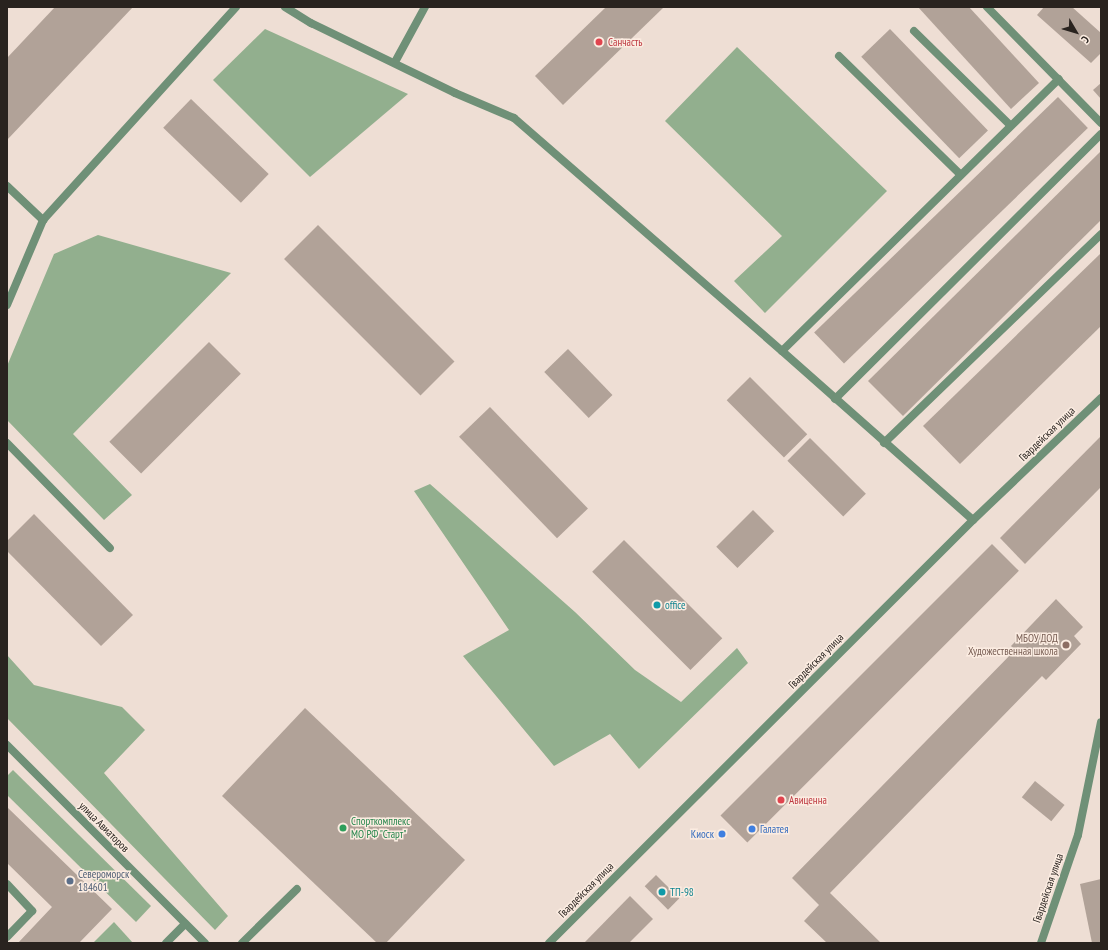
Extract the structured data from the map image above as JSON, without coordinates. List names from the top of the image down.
{
  "streets": {
    "street": ["Гвардейская улица", "улица Авиаторов"]
  },
  "places": [
    "Cанчасть",
    "office",
    "МБОУ ДОД Художественная школа",
    "Авиценна",
    "Спорткомплекс МО РФ \"Старт\"",
    "Галатея",
    "Киоск",
    "Североморск 184601",
    "ТП-98"
  ],
  "north": "bottom right"
}
